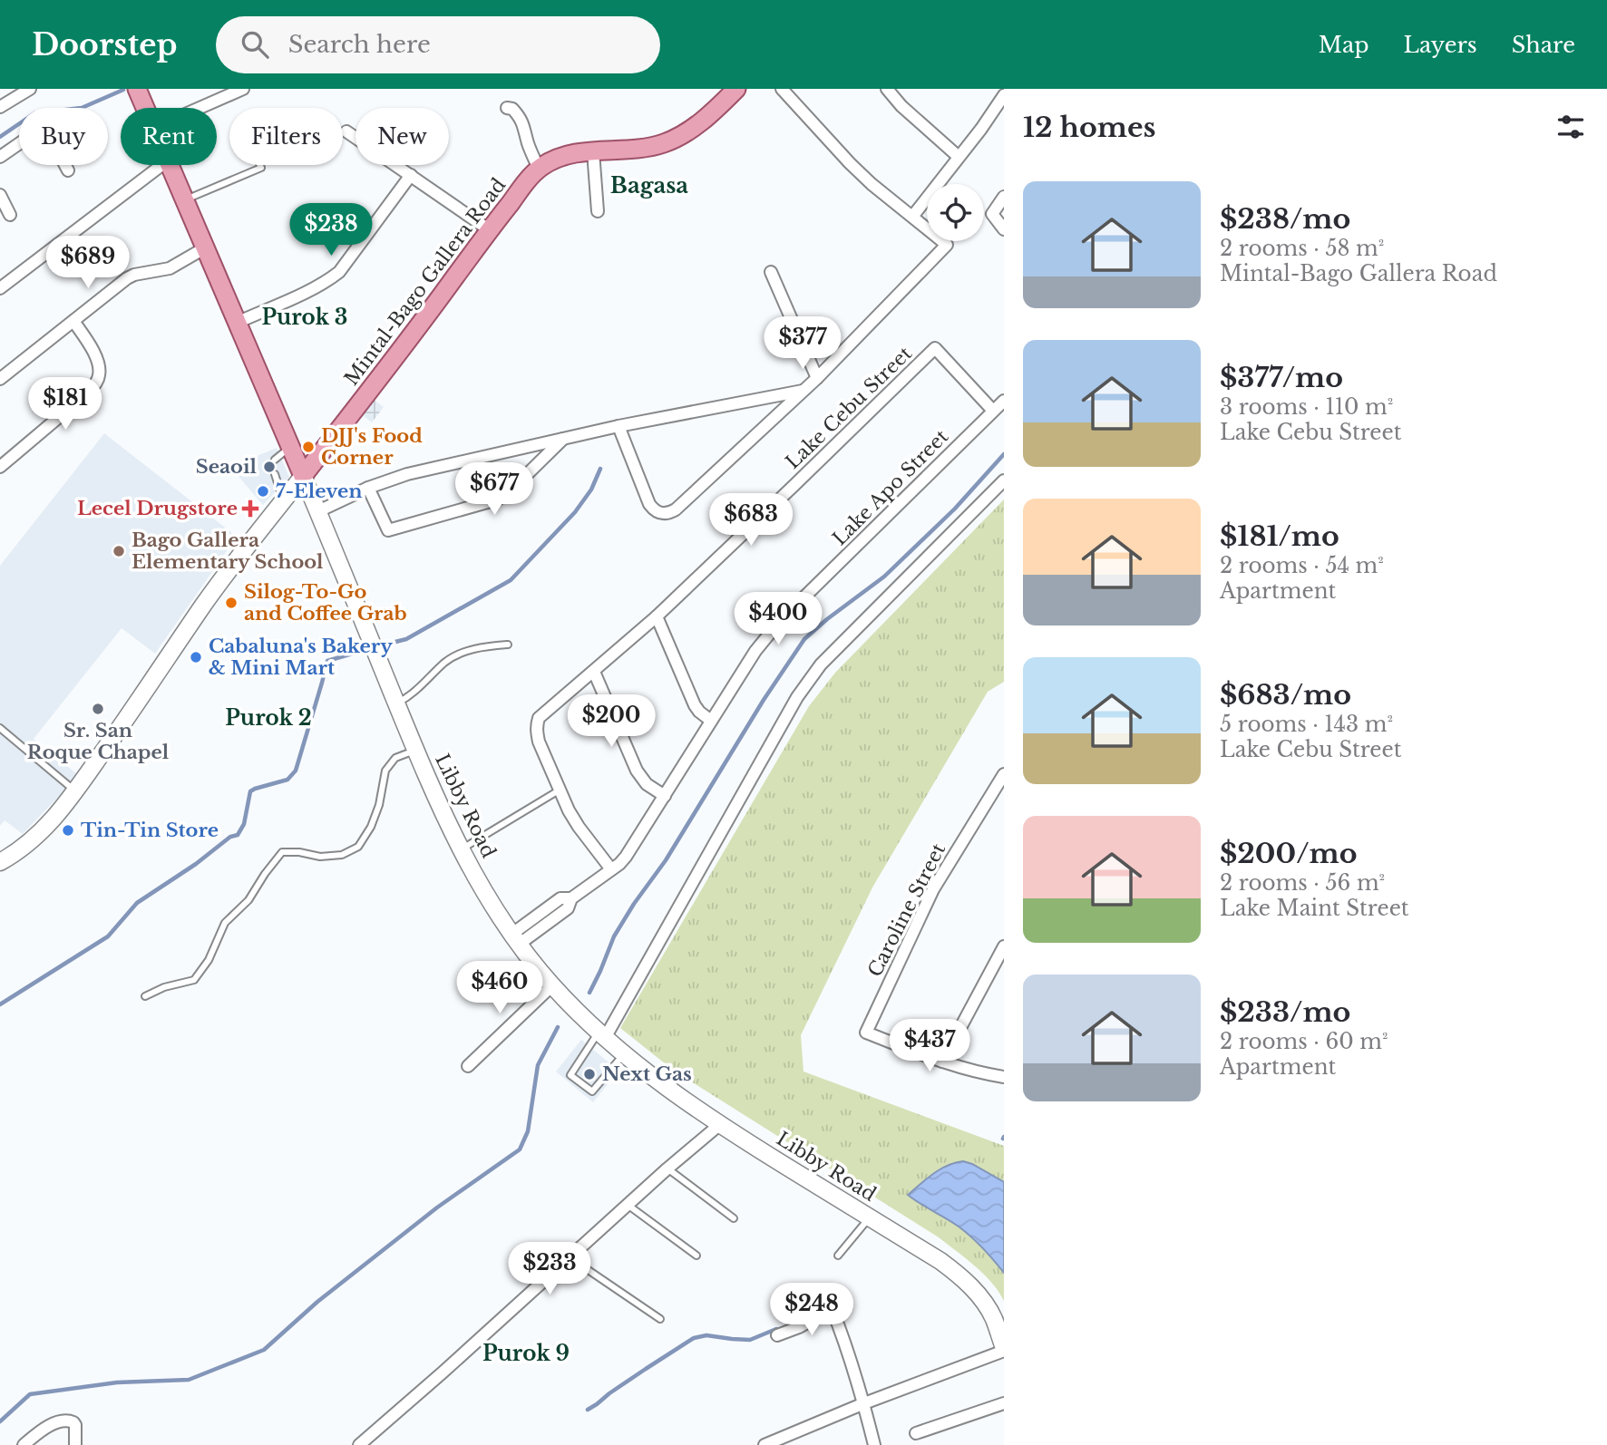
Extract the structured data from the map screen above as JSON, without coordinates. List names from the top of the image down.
{
  "streets": {
    "main road": ["Mintal-Bago Gallera Road", "Libby Road"],
    "street": ["Lake Cebu Street", "Lake Apo Street", "Caroline Street"]
  },
  "crossings": [
    ["Mintal-Bago Gallera Road", "Libby Road"],
    ["Lake Cebu Street", "Lake Apo Street"],
    ["Lake Apo Street", "Libby Road"]
  ],
  "districts": [
    "Bagasa",
    "Purok 3",
    "Purok 2",
    "Purok 9"
  ],
  "places": {
    "other": [
      "DJJ's Food Corner",
      "Seaoil",
      "7-Eleven",
      "Bago Gallera Elementary School",
      "Silog-To-Go and Coffee Grab",
      "Cabaluna's Bakery & Mini Mart",
      "Sr. San Roque Chapel",
      "Tin-Tin Store",
      "Next Gas"
    ],
    "health": ["Lecel Drugstore"]
  },
  "page": {
    "header": "Doorstep",
    "search": "Search here",
    "nav": ["Map", "Layers", "Share"],
    "heading": "12 homes",
    "chip": [
      "Buy",
      "Rent",
      "Filters",
      "New"
    ],
    "list": [
      {
        "name": "$238/mo",
        "note": "2 rooms · 58 m² · Mintal-Bago Gallera Road"
      },
      {
        "name": "$377/mo",
        "note": "3 rooms · 110 m² · Lake Cebu Street"
      },
      {
        "name": "$181/mo",
        "note": "2 rooms · 54 m² · Apartment"
      },
      {
        "name": "$683/mo",
        "note": "5 rooms · 143 m² · Lake Cebu Street"
      },
      {
        "name": "$200/mo",
        "note": "2 rooms · 56 m² · Lake Maint Street"
      },
      {
        "name": "$233/mo",
        "note": "2 rooms · 60 m² · Apartment"
      }
    ],
    "price": [
      "$238",
      "$689",
      "$377",
      "$181",
      "$677",
      "$683",
      "$400",
      "$200",
      "$460",
      "$437",
      "$233",
      "$248"
    ]
  }
}
